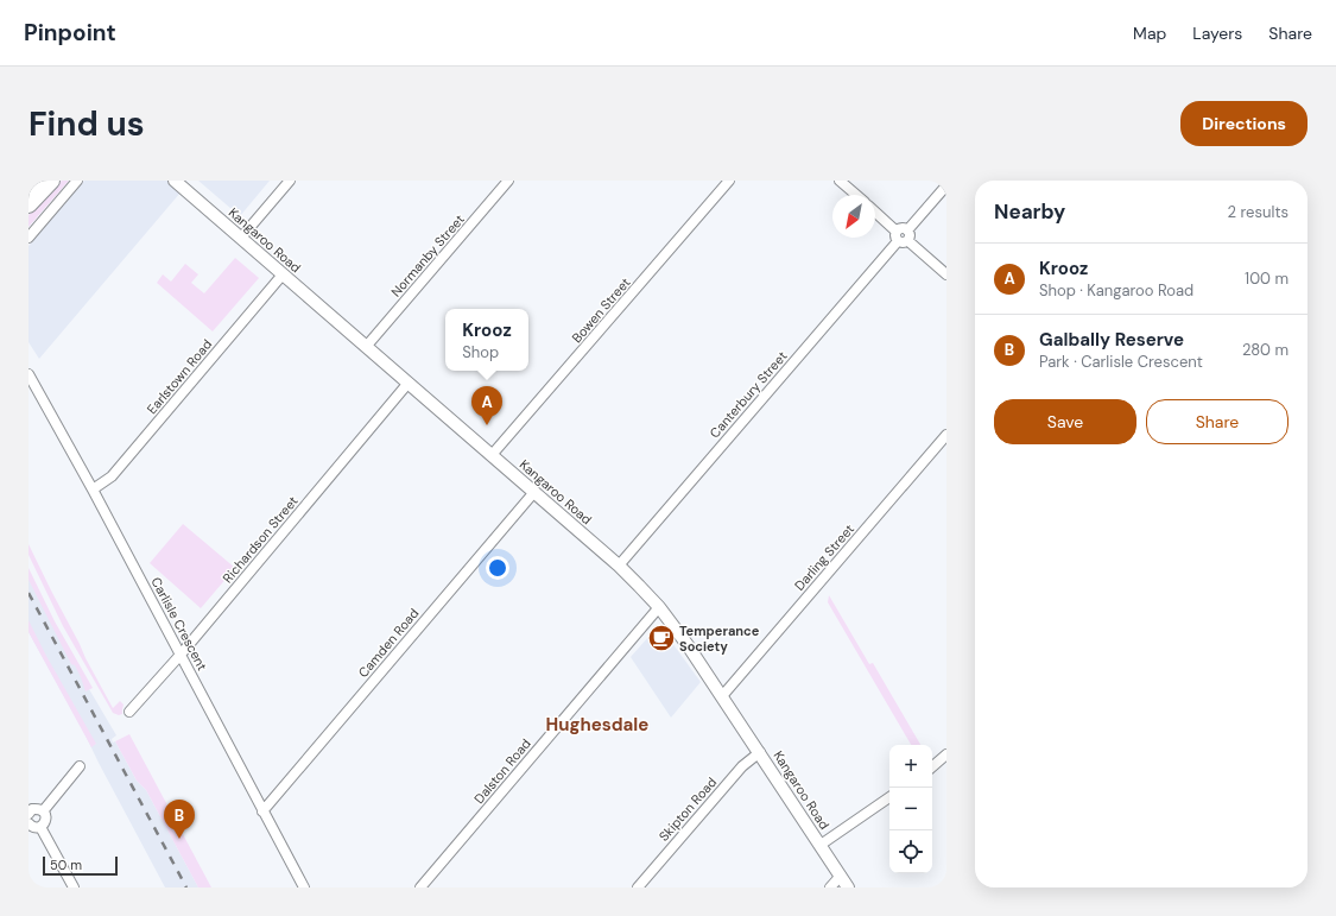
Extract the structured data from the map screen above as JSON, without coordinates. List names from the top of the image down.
{
  "streets": {
    "street": [
      "Kangaroo Road",
      "Normanby Street",
      "Bowen Street",
      "Earlstown Road",
      "Canterbury Street",
      "Richardson Street",
      "Darling Street",
      "Carlisle Crescent",
      "Camden Road",
      "Dalston Road",
      "Skipton Road"
    ]
  },
  "crossings": [
    ["Kangaroo Road", "Normanby Street"],
    ["Kangaroo Road", "Bowen Street"],
    ["Kangaroo Road", "Earlstown Road"],
    ["Kangaroo Road", "Canterbury Street"],
    ["Kangaroo Road", "Richardson Street"],
    ["Kangaroo Road", "Darling Street"],
    ["Kangaroo Road", "Camden Road"],
    ["Kangaroo Road", "Dalston Road"],
    ["Kangaroo Road", "Skipton Road"],
    ["Earlstown Road", "Carlisle Crescent"],
    ["Richardson Street", "Carlisle Crescent"],
    ["Carlisle Crescent", "Camden Road"]
  ],
  "districts": ["Hughesdale"],
  "places": {
    "cafe": ["Temperance Society"]
  },
  "scale_bar": "50 m",
  "north": "bottom left",
  "page": {
    "header": "Pinpoint",
    "nav": ["Map", "Layers", "Share"],
    "buttons": [
      "Directions",
      ["Save", "Share"]
    ],
    "title": "Find us",
    "heading": ["Nearby", "2 results"],
    "list": [
      {
        "mark": "A",
        "name": "Krooz",
        "note": "Shop · Kangaroo Road",
        "value": "100 m"
      },
      {
        "mark": "B",
        "name": "Galbally Reserve",
        "note": "Park · Carlisle Crescent",
        "value": "280 m"
      }
    ],
    "popup": ["Krooz", "Shop"],
    "pins": ["A", "B"],
    "map_buttons": ["+", "−"],
    "scale": "50 m"
  }
}
